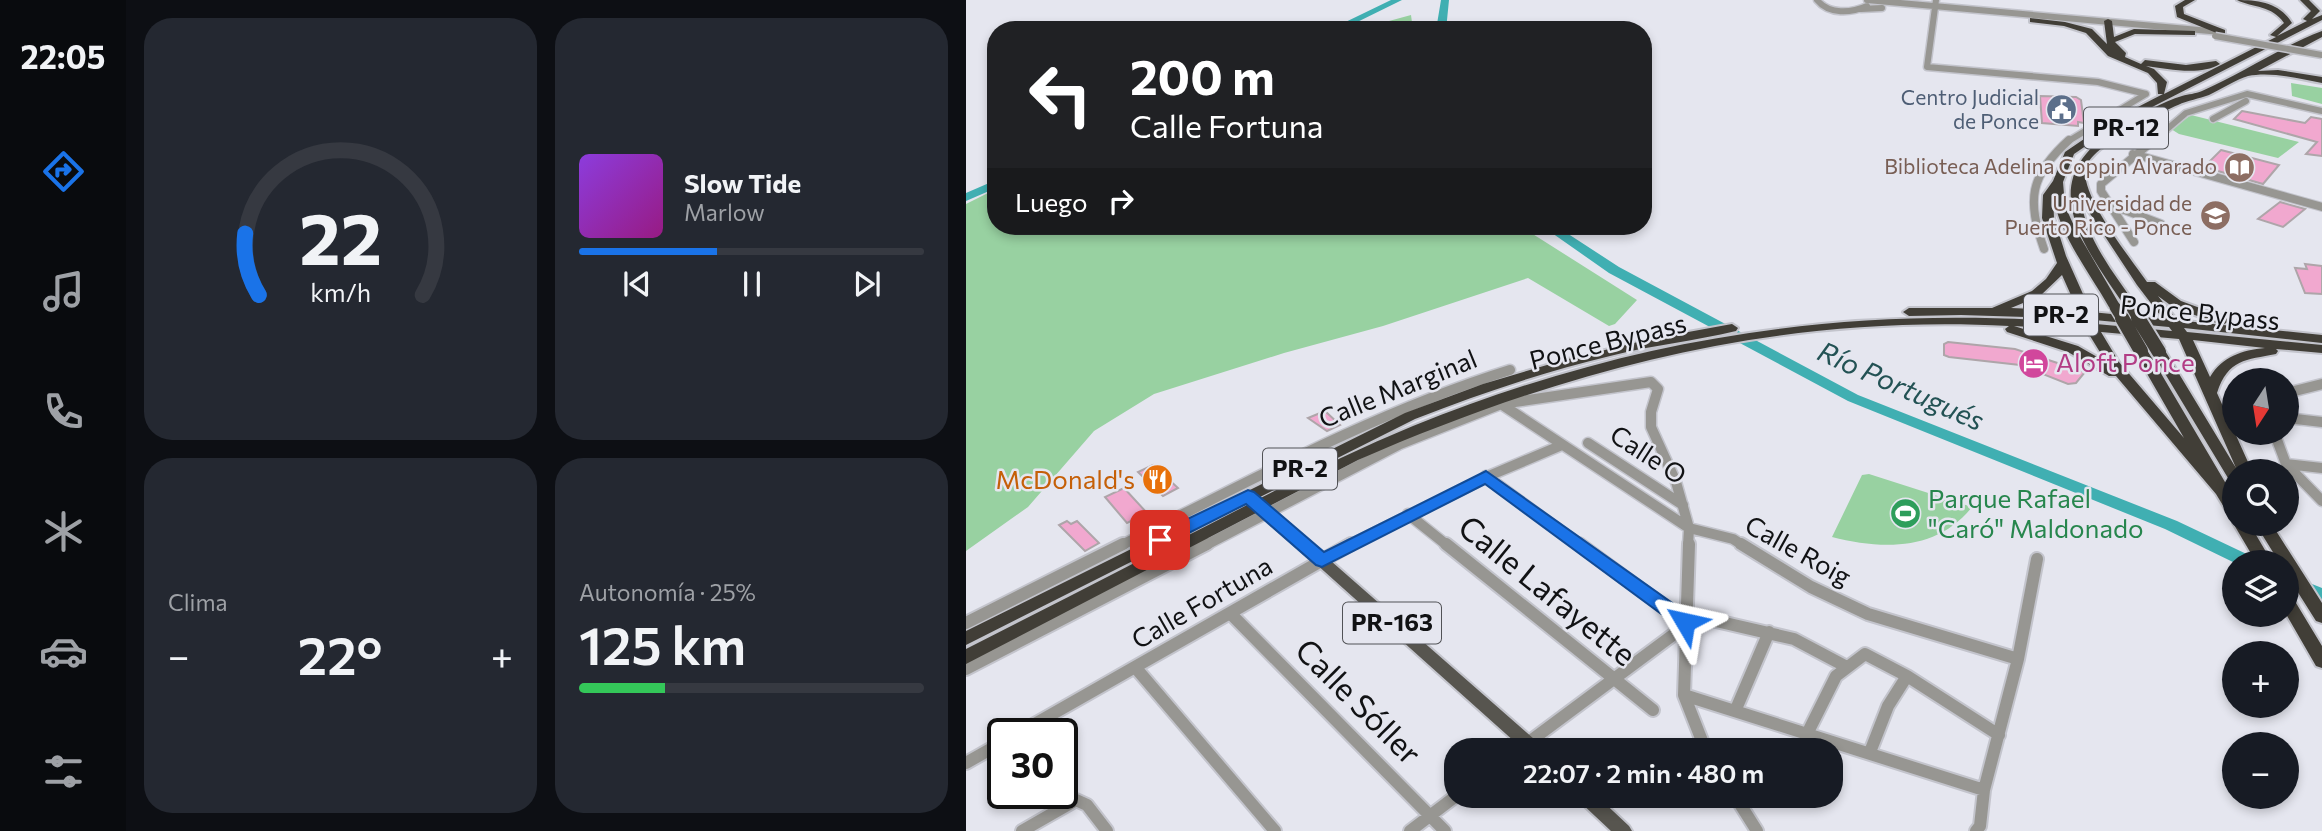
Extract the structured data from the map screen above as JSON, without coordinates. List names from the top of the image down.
{
  "streets": {
    "highway": ["PR-12", "Ponce Bypass", "PR-2"],
    "main road": ["PR-163"],
    "street": [
      "Calle Marginal",
      "Calle O",
      "Calle Roig",
      "Calle Lafayette",
      "Calle Fortuna",
      "Calle Sóller"
    ]
  },
  "crossings": [
    ["Ponce Bypass", "Calle Marginal"],
    ["Ponce Bypass", "PR-163"],
    ["Calle Roig", "Calle Fortuna"],
    ["Calle Lafayette", "Calle Fortuna"],
    ["Calle Fortuna", "PR-163"],
    ["Calle Fortuna", "Calle Sóller"]
  ],
  "water": ["Río Portugués"],
  "places": {
    "public building": ["Centro Judicial de Ponce"],
    "library": ["Biblioteca Adelina Coppin Alvarado"],
    "school or university": ["Universidad de Puerto Rico - Ponce"],
    "hotel": ["Aloft Ponce"],
    "restaurant": ["McDonald's"],
    "sports": ["Parque Rafael \"Caró\" Maldonado"]
  },
  "north": "bottom",
  "page": {
    "tabs": "22:05",
    "turn": ["200 m", "Calle Fortuna"],
    "song": ["Slow Tide", "Marlow"],
    "then": "Luego",
    "map_buttons": ["+", "−"],
    "tile": [
      "Clima",
      ["Autonomía · 25%", "125 km"]
    ],
    "heat": ["−", "22°", "+"],
    "limit": "30",
    "trip": "22:07 · 2 min · 480 m",
    "gauge": ["22", "km/h"]
  }
}
